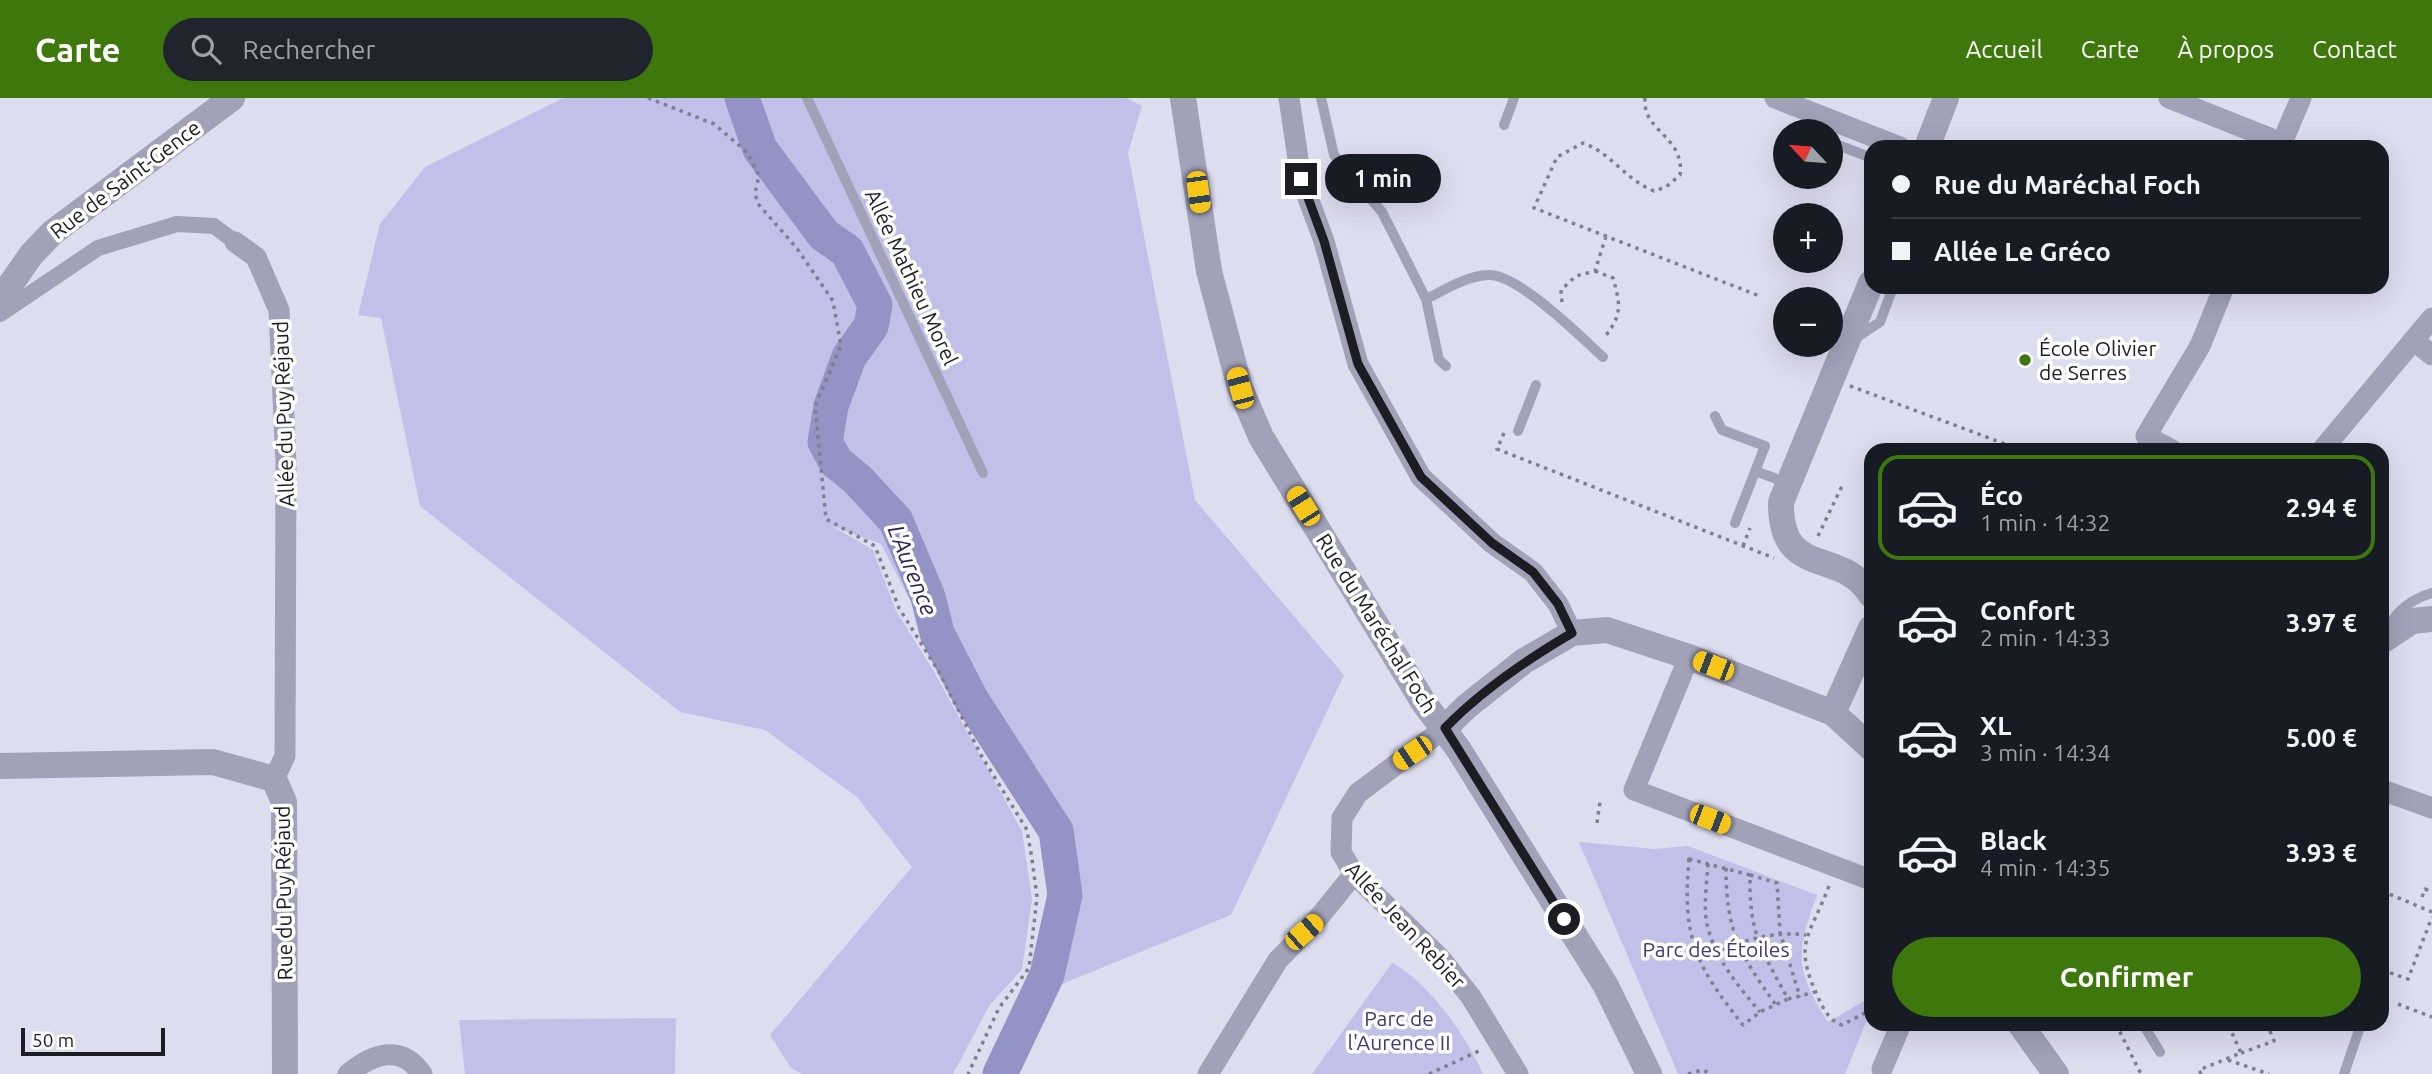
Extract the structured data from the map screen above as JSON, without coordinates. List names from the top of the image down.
{
  "streets": {
    "street": [
      "Rue de Saint-Gence",
      "Allée du Puy Réjaud",
      "Rue du Maréchal Foch",
      "Rue du Puy Réjaud",
      "Allée Jean Rebier"
    ],
    "lane": ["Allée Mathieu Morel"]
  },
  "crossings": [
    ["Allée du Puy Réjaud", "Rue du Puy Réjaud"],
    ["Rue du Maréchal Foch", "Allée Jean Rebier"]
  ],
  "water": ["L'Aurence"],
  "parks": ["Parc des Étoiles", "Parc de l'Aurence II"],
  "places": ["École Olivier de Serres"],
  "scale_bar": "50 m",
  "north": "top left",
  "page": {
    "header": "Carte",
    "search": "Rechercher",
    "nav": [
      "Accueil",
      "Carte",
      "À propos",
      "Contact"
    ],
    "map_buttons": ["+", "−"],
    "banner": ["Rue du Maréchal Foch", "Allée Le Gréco"],
    "bubble": "1 min",
    "list": [
      {
        "name": "Éco",
        "note": "1 min · 14:32",
        "value": "2.94 €"
      },
      {
        "name": "Confort",
        "note": "2 min · 14:33",
        "value": "3.97 €"
      },
      {
        "name": "XL",
        "note": "3 min · 14:34",
        "value": "5.00 €"
      },
      {
        "name": "Black",
        "note": "4 min · 14:35",
        "value": "3.93 €"
      }
    ],
    "buttons": "Confirmer",
    "scale": "50 m"
  }
}
